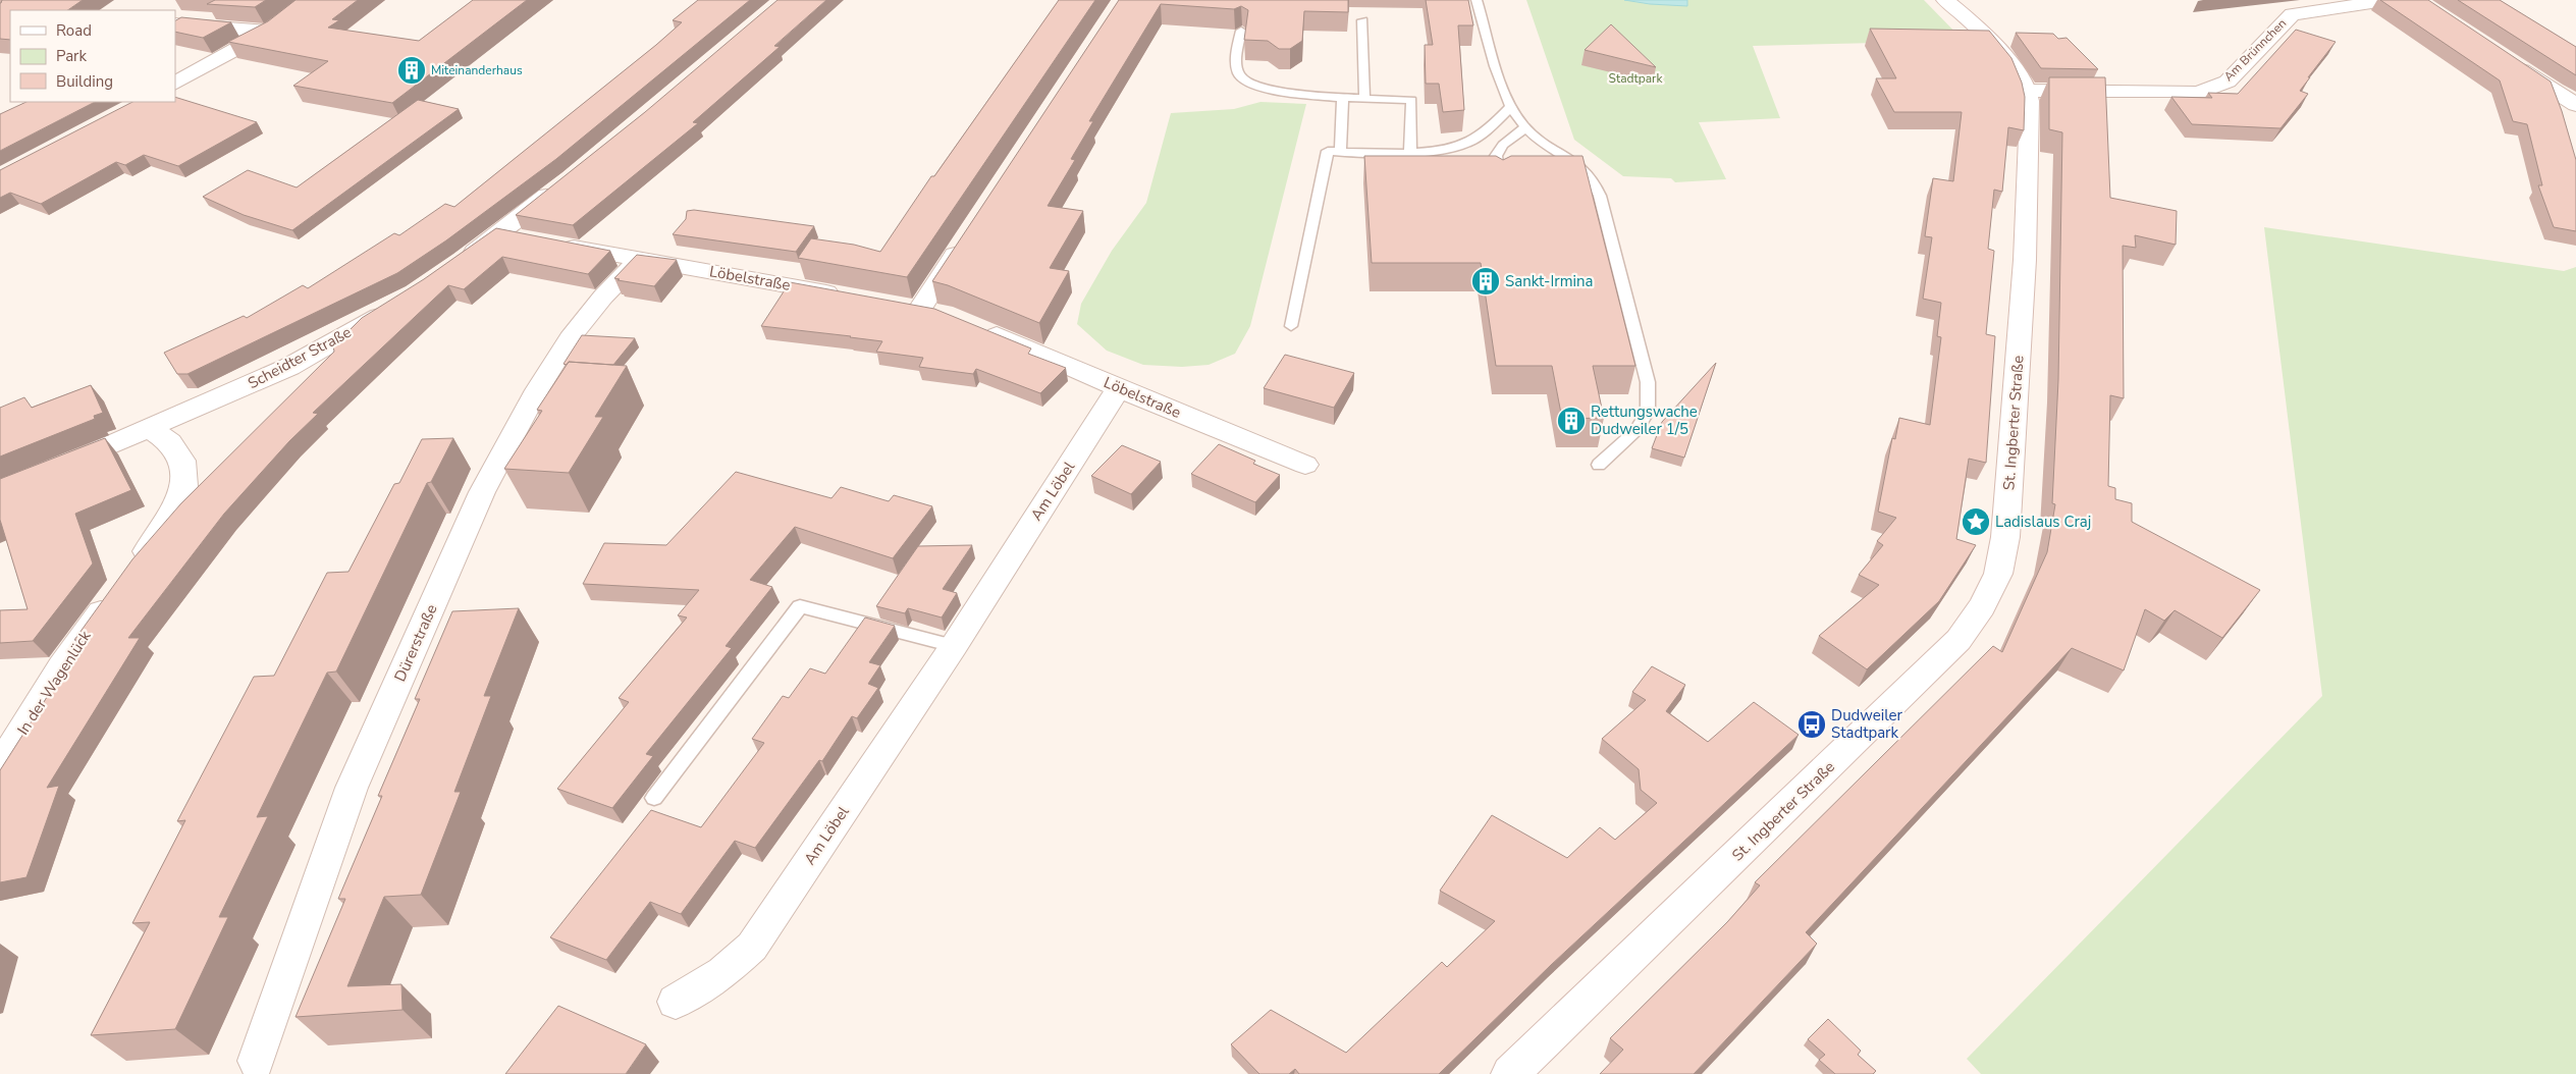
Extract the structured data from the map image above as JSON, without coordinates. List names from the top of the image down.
{
  "streets": {
    "street": [
      "Am Brünnchen",
      "Löbelstraße",
      "Scheidter Straße",
      "St. Ingberter Straße",
      "Am Löbel",
      "Dürerstraße",
      "In der Wagenlück"
    ]
  },
  "crossings": [
    ["Am Brünnchen", "St. Ingberter Straße"],
    ["Löbelstraße", "Am Löbel"],
    ["Löbelstraße", "Dürerstraße"],
    ["Scheidter Straße", "In der Wagenlück"]
  ],
  "parks": ["Stadtpark"],
  "places": {
    "building": ["Miteinanderhaus", "Sankt-Irmina", "Rettungswache Dudweiler 1/5"],
    "place": ["Ladislaus Craj"],
    "bus stop": ["Dudweiler Stadtpark"]
  },
  "legend": ["Road", "Park", "Building"]
}
